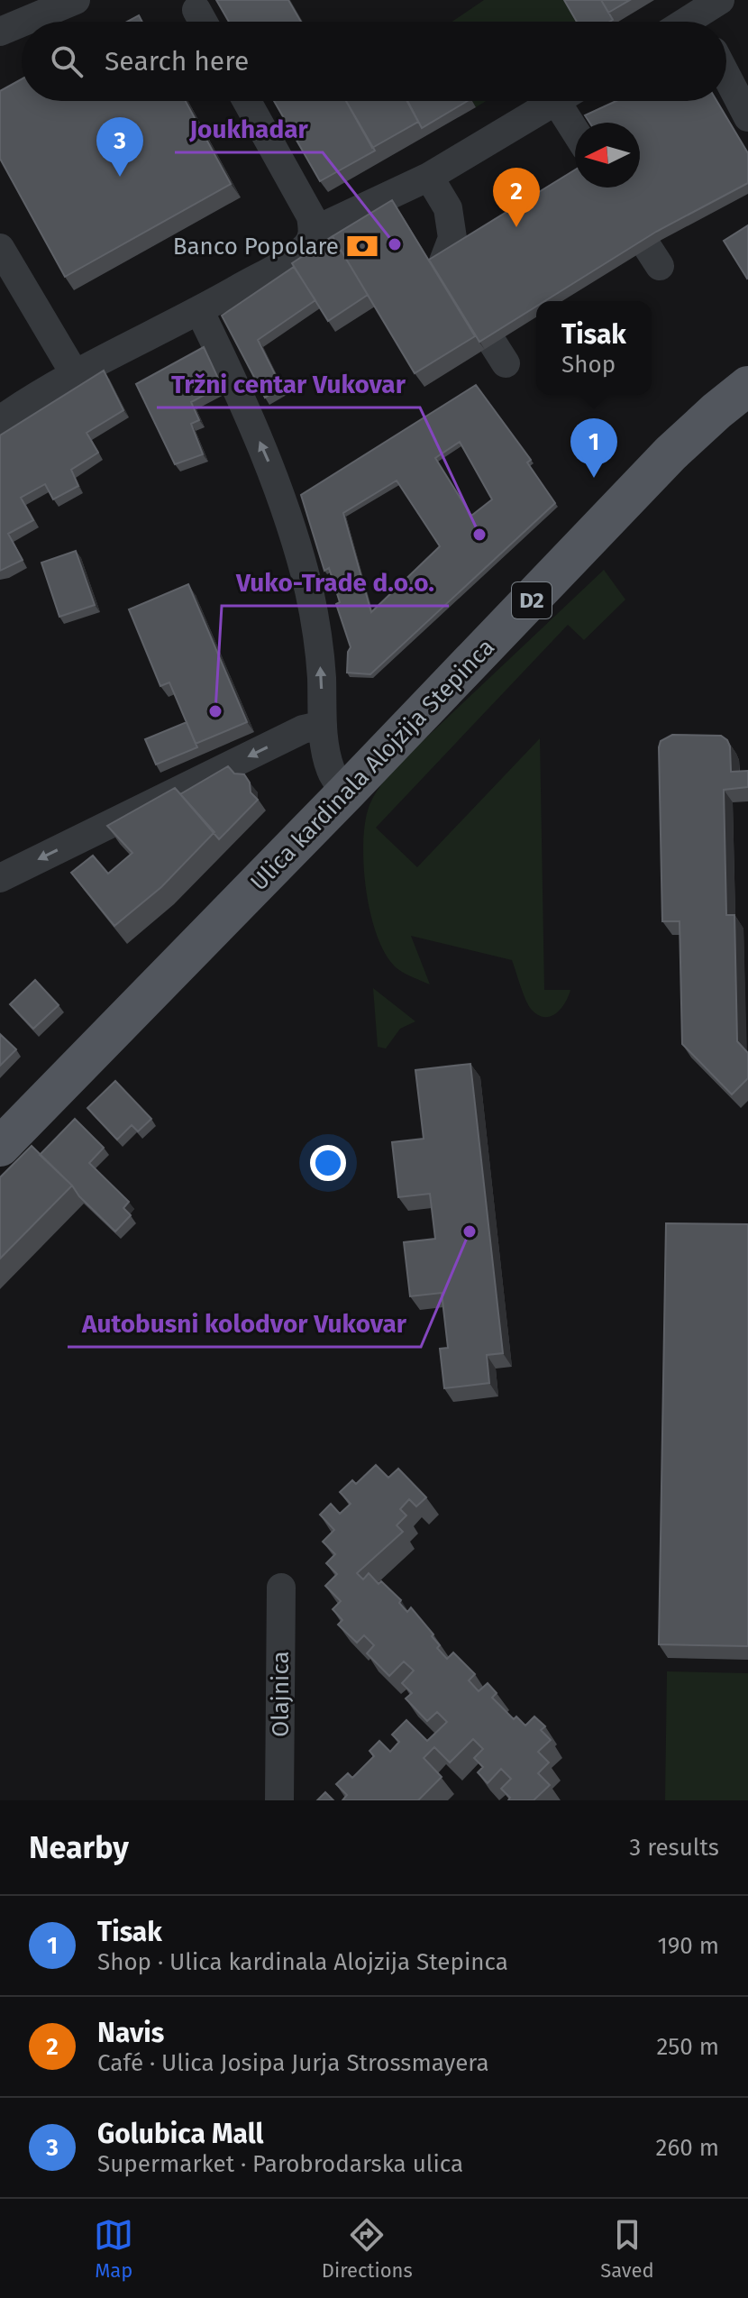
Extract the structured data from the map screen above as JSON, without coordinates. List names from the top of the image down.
{
  "streets": {
    "main road": ["D2", "Ulica kardinala Alojzija Stepinca"],
    "street": ["Olajnica"]
  },
  "places": {
    "other": [
      "Joukhadar",
      "Tržni centar Vukovar",
      "Vuko-Trade d.o.o.",
      "Autobusni kolodvor Vukovar"
    ],
    "bank": ["Banco Popolare"]
  },
  "north": "left",
  "page": {
    "search": "Search here",
    "pins": ["3", "2", "1"],
    "popup": ["Tisak", "Shop"],
    "heading": ["Nearby", "3 results"],
    "list": [
      {
        "mark": "1",
        "name": "Tisak",
        "note": "Shop · Ulica kardinala Alojzija Stepinca",
        "value": "190 m"
      },
      {
        "mark": "2",
        "name": "Navis",
        "note": "Café · Ulica Josipa Jurja Strossmayera",
        "value": "250 m"
      },
      {
        "mark": "3",
        "name": "Golubica Mall",
        "note": "Supermarket · Parobrodarska ulica",
        "value": "260 m"
      }
    ],
    "nav": ["Map", "Directions", "Saved"]
  }
}
